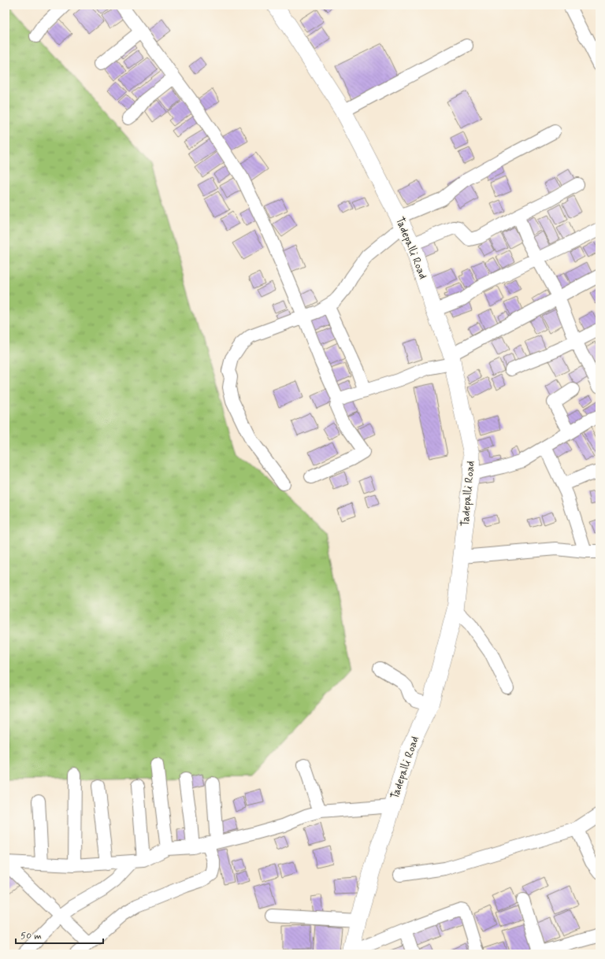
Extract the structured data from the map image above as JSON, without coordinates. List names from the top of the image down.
{
  "streets": {
    "street": ["Tadepalli Road"]
  },
  "scale_bar": "50 m"
}
